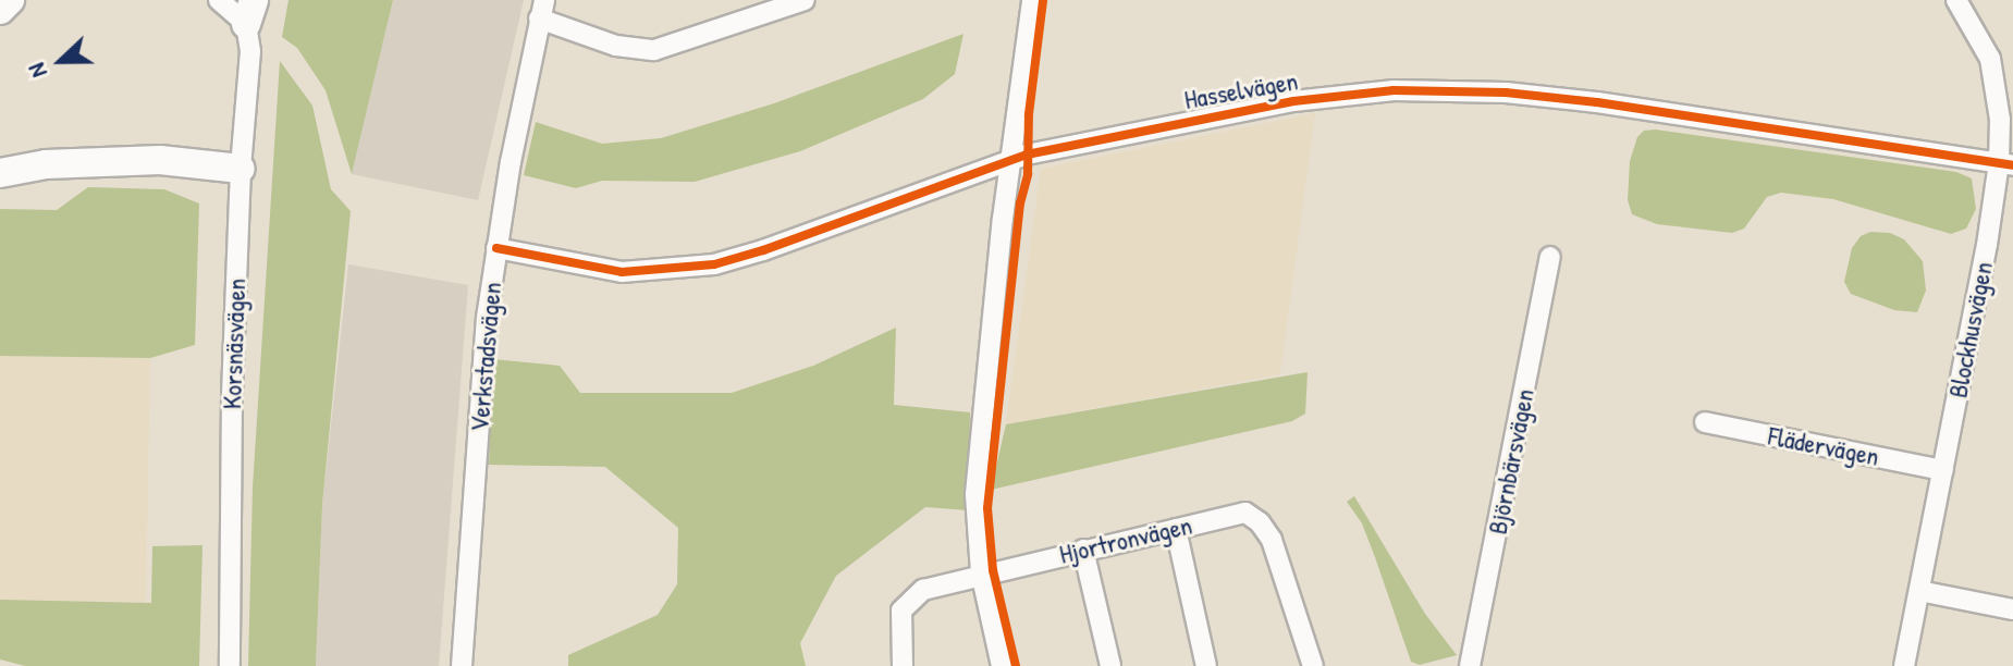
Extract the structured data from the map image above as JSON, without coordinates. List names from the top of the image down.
{
  "streets": {
    "street": [
      "Hasselvägen",
      "Blockhusvägen",
      "Korsnäsvägen",
      "Verkstadsvägen",
      "Flädervägen",
      "Björnbärsvägen",
      "Hjortronvägen"
    ]
  },
  "crossings": [
    ["Hasselvägen", "Blockhusvägen"],
    ["Hasselvägen", "Verkstadsvägen"],
    ["Blockhusvägen", "Flädervägen"]
  ],
  "north": "left"
}
